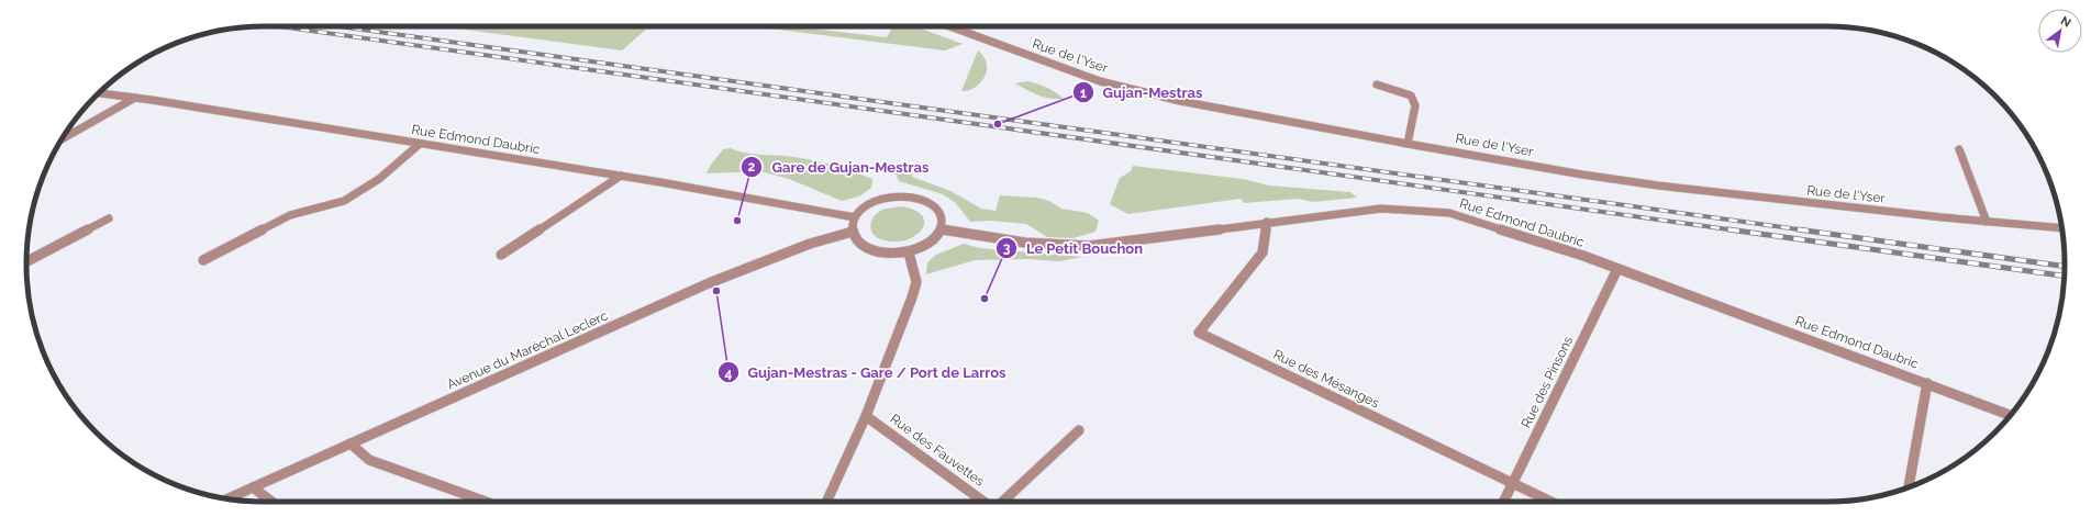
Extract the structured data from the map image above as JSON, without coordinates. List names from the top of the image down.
{
  "streets": {
    "street": [
      "Rue de l'Yser",
      "Rue Edmond Daubric",
      "Avenue du Maréchal Leclerc",
      "Rue des Mésanges",
      "Rue des Pinsons",
      "Rue des Fauvettes"
    ]
  },
  "crossings": [
    ["Rue Edmond Daubric", "Avenue du Maréchal Leclerc"],
    ["Rue Edmond Daubric", "Rue des Mésanges"],
    ["Rue Edmond Daubric", "Rue des Pinsons"],
    ["Rue des Mésanges", "Rue des Pinsons"]
  ],
  "places": [
    "Gujan-Mestras",
    "Gare de Gujan-Mestras",
    "Gujan-Mestras - Gare / Port de Larros",
    "Le Petit Bouchon"
  ],
  "north": "top right"
}
